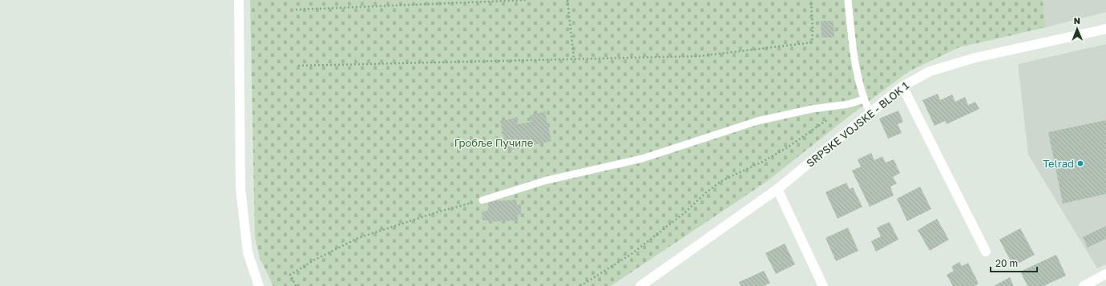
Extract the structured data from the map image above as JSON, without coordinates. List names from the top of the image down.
{
  "streets": {
    "street": ["SRPSKE VOJSKE - BLOK 1"]
  },
  "parks": ["Гробље Пучиле"],
  "places": ["Telrad"],
  "scale_bar": "20 m",
  "north": "top"
}
